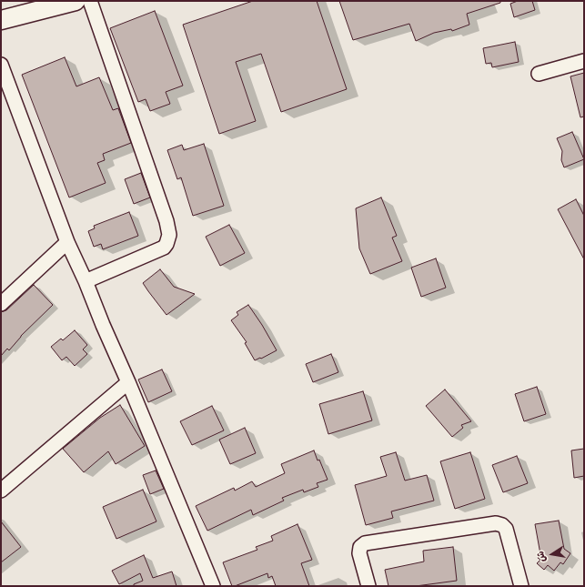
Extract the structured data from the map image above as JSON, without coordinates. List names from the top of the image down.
{
  "north": "left"
}
